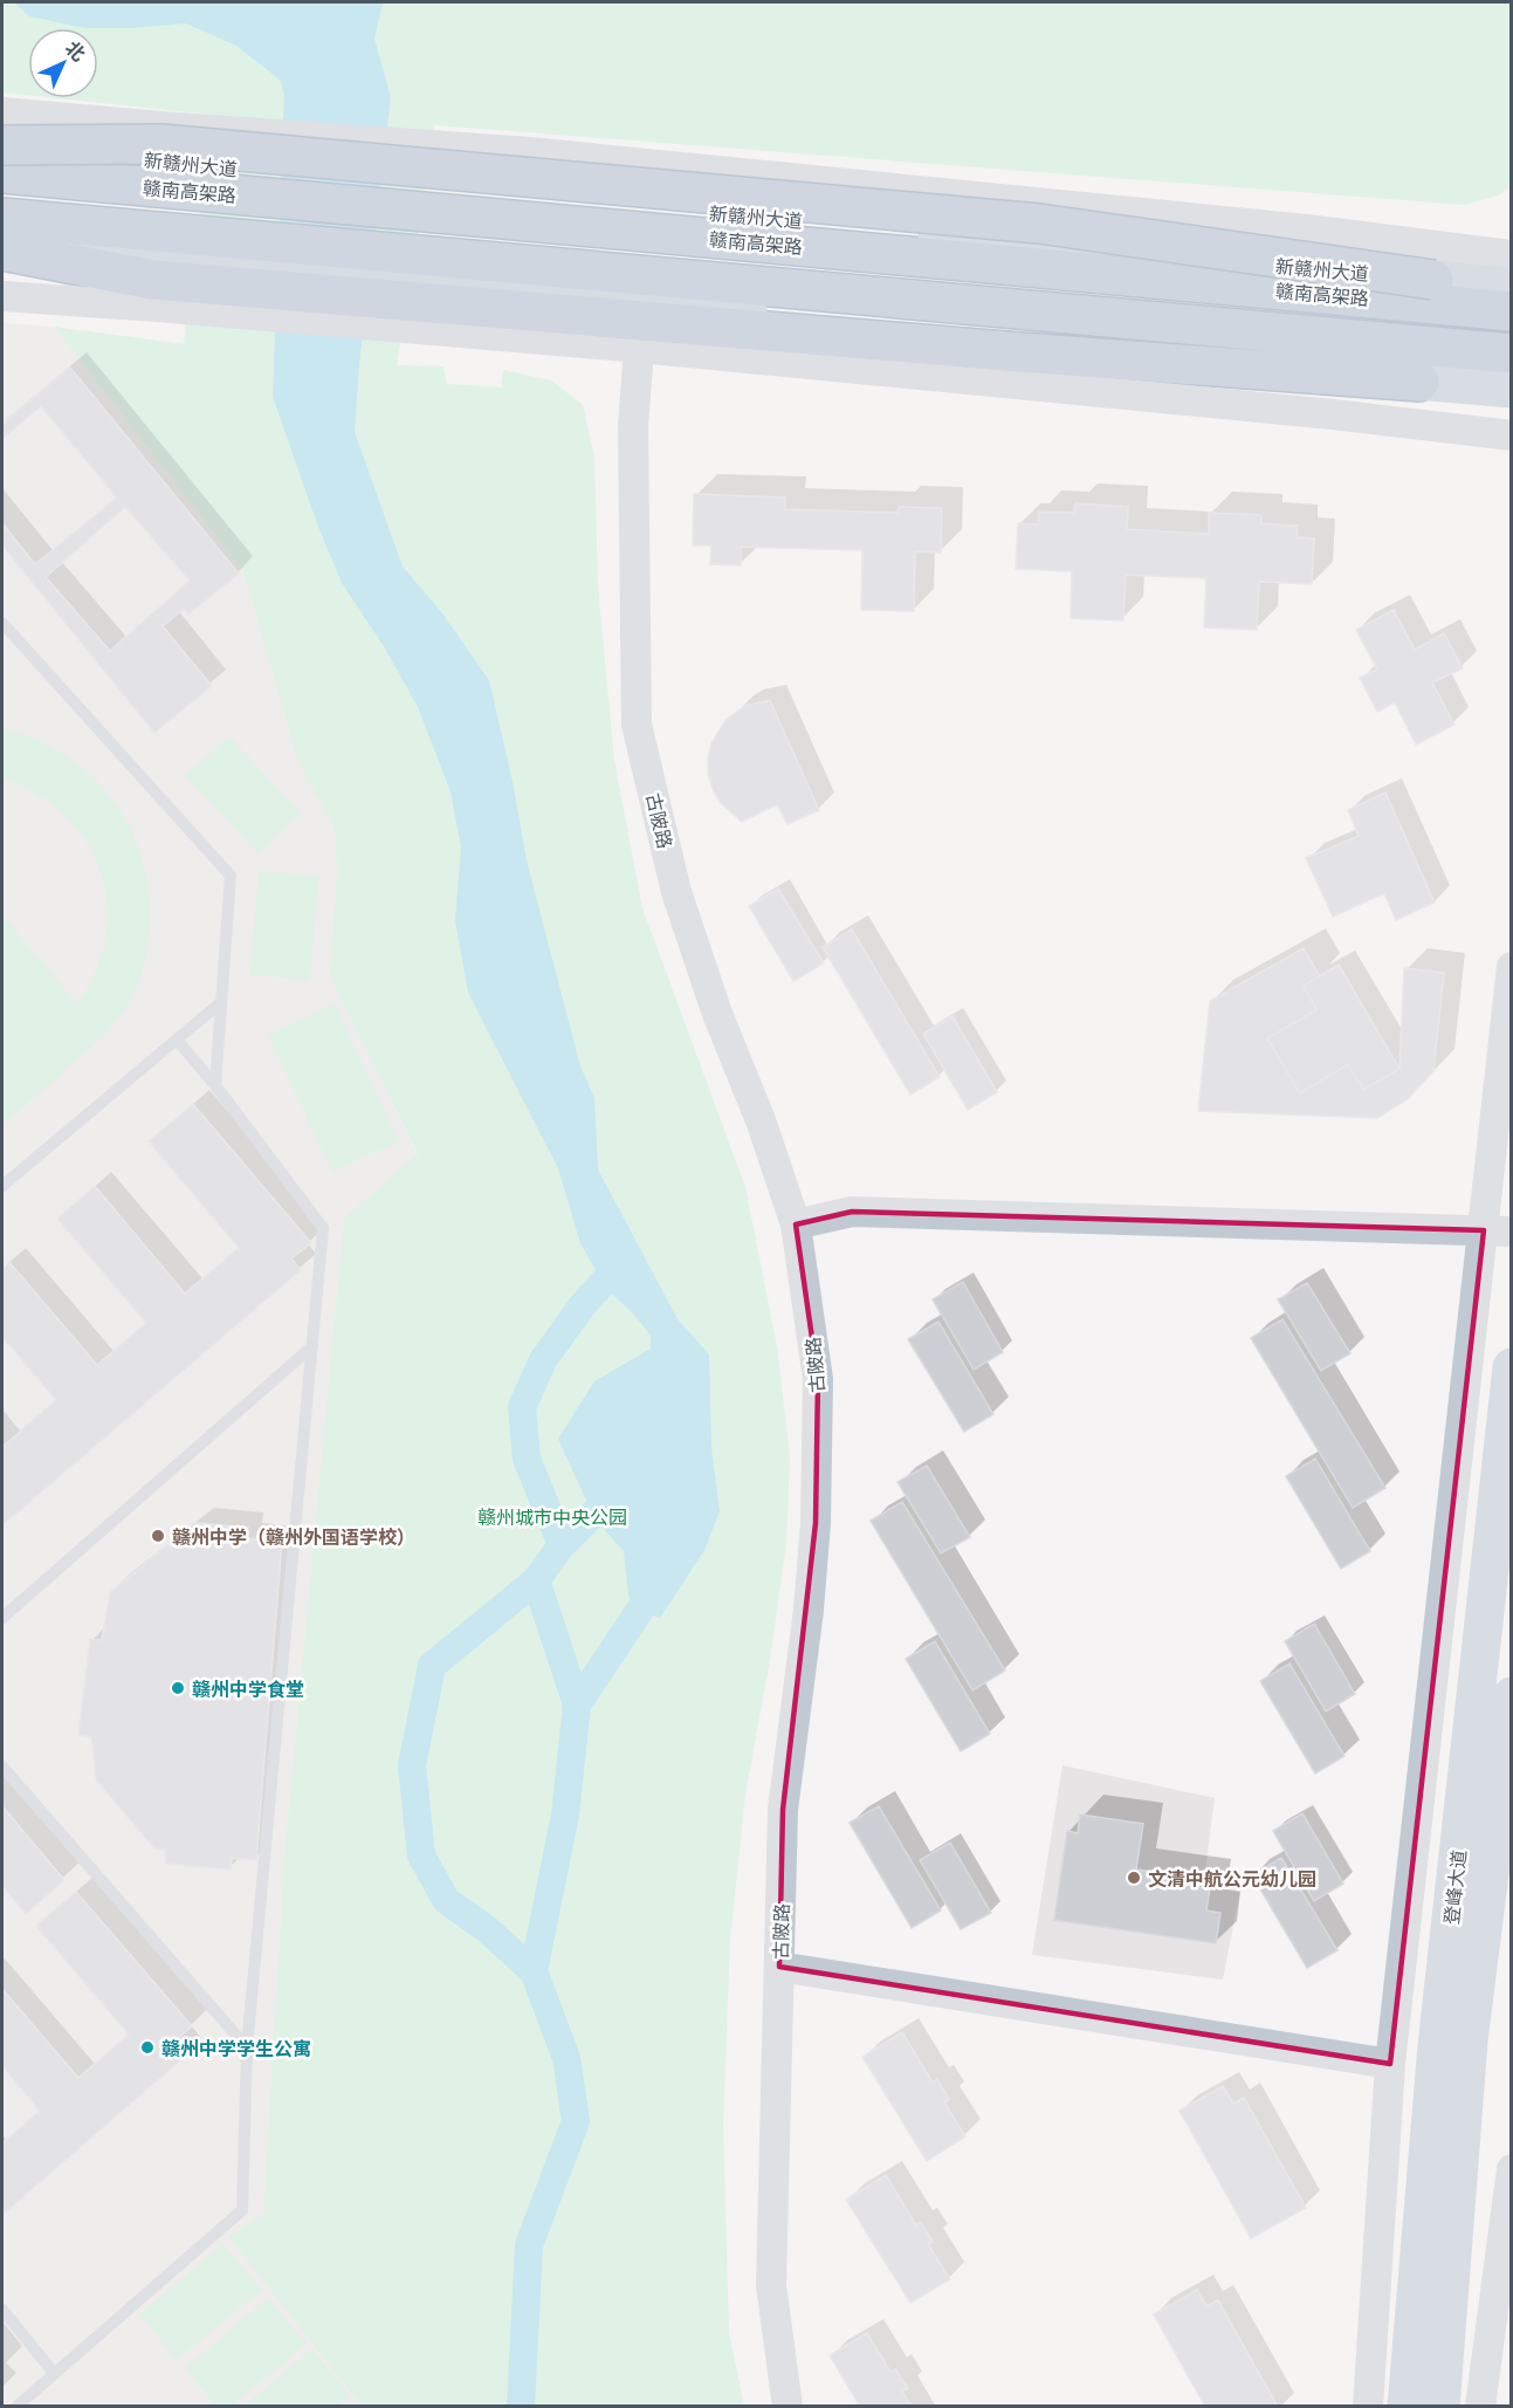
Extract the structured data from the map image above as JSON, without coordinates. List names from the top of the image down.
{
  "streets": {
    "highway": ["赣南高架路"],
    "main road": ["新赣州大道", "登峰大道"],
    "street": ["古陂路"]
  },
  "parks": ["赣州城市中央公园"],
  "places": [
    "赣州中学（赣州外国语学校）",
    "赣州中学食堂",
    "文清中航公元幼儿园",
    "赣州中学学生公寓"
  ],
  "north": "top right"
}
